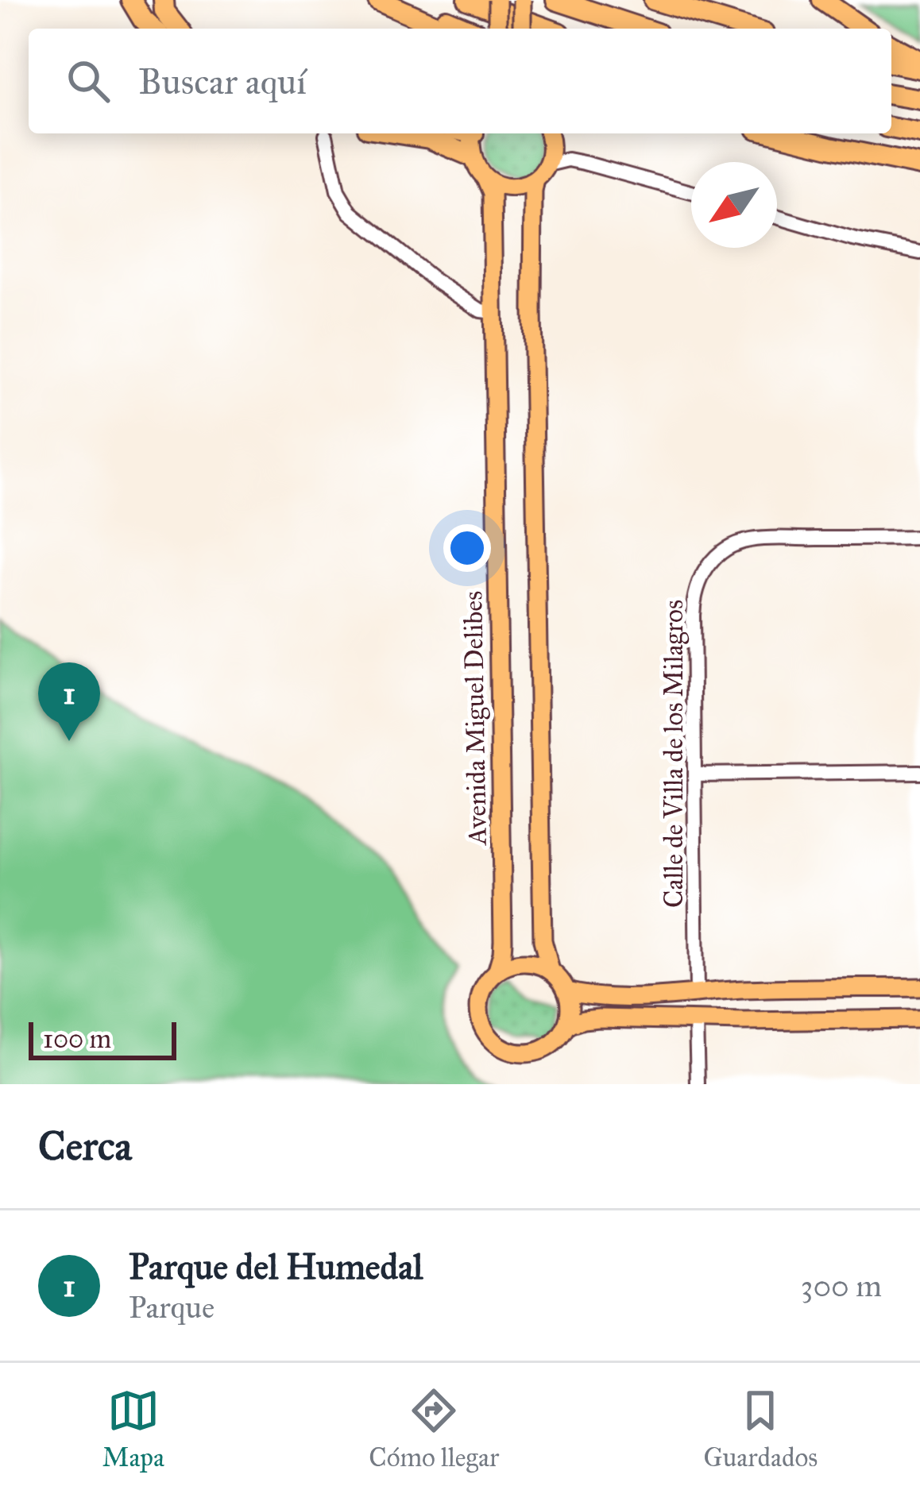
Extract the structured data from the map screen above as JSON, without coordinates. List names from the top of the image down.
{
  "streets": {
    "main road": ["Avenida Miguel Delibes"],
    "street": ["Calle de Villa de los Milagros"]
  },
  "scale_bar": "100 m",
  "north": "bottom left",
  "page": {
    "search": "Buscar aquí",
    "pins": "1",
    "scale": "100 m",
    "heading": "Cerca",
    "list": [
      {
        "mark": "1",
        "name": "Parque del Humedal",
        "note": "Parque",
        "value": "300 m"
      }
    ],
    "nav": ["Mapa", "Cómo llegar", "Guardados"]
  }
}
